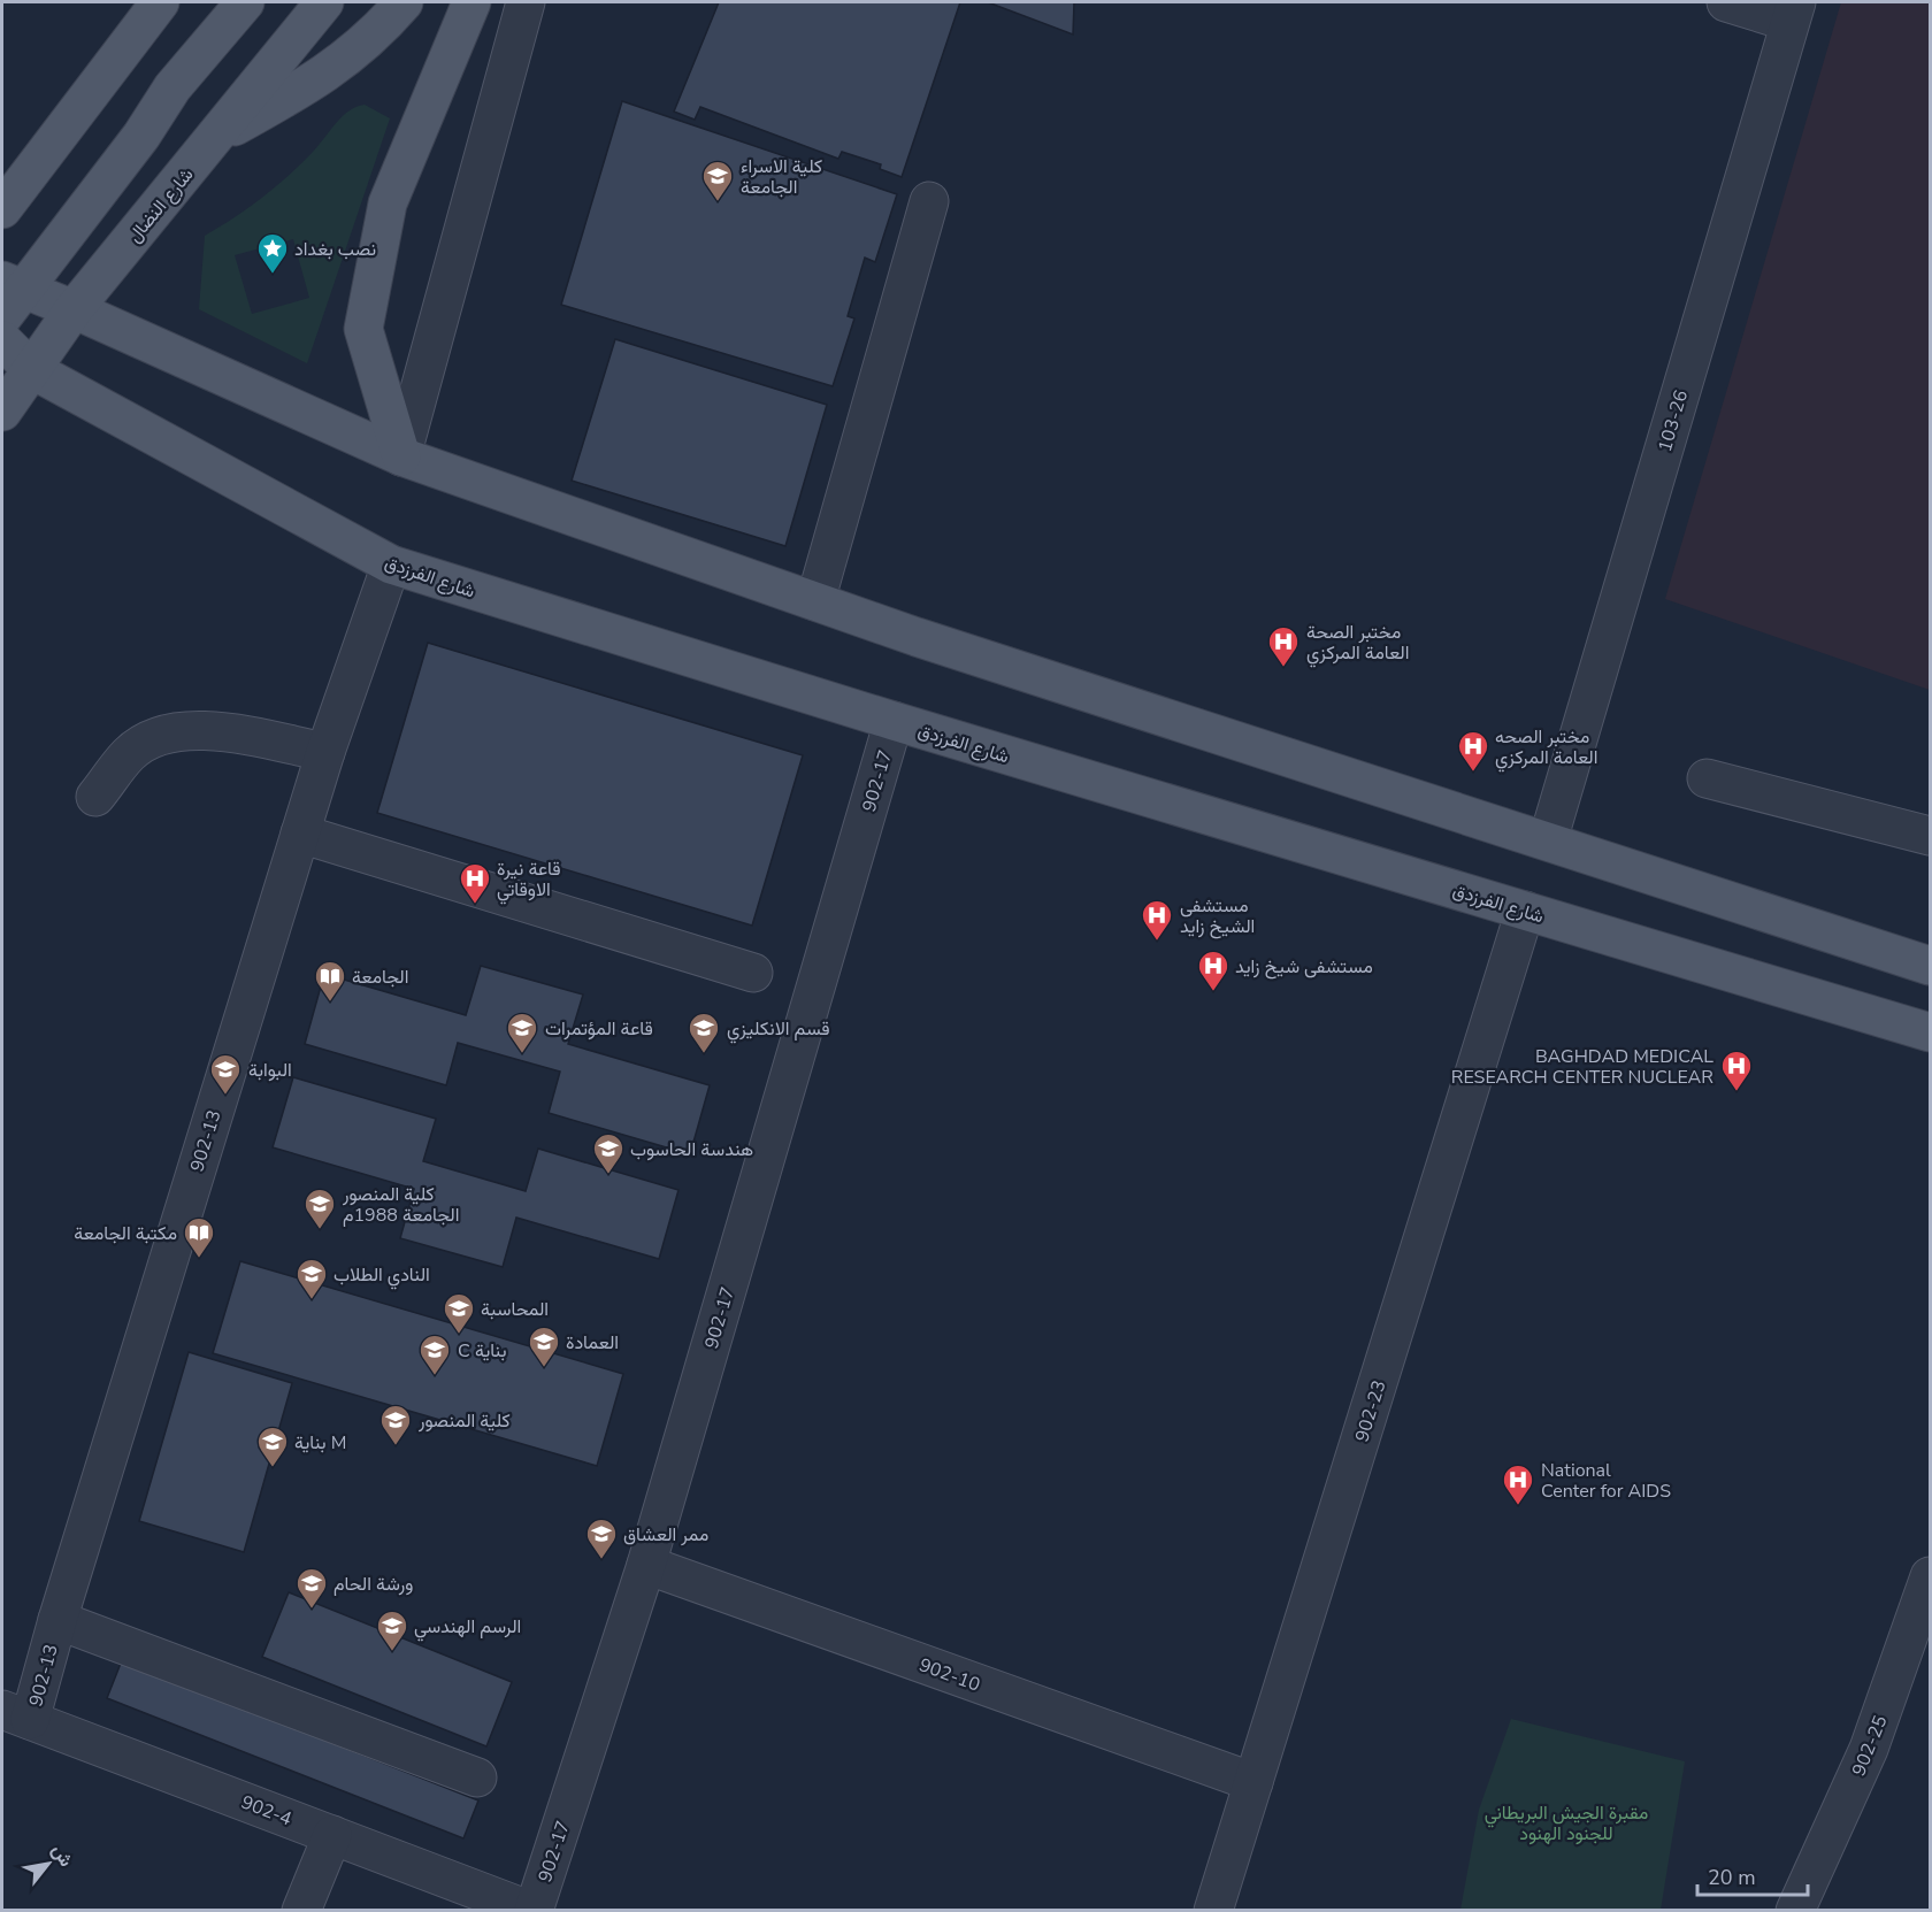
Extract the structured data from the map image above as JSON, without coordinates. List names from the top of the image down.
{
  "streets": {
    "main road": ["شارع النضال", "شارع الفرزدق"],
    "street": [
      "103-26",
      "902-17",
      "902-13",
      "902-23",
      "902-10",
      "902-25",
      "902-4"
    ]
  },
  "crossings": [
    ["شارع النضال", "شارع الفرزدق"],
    ["شارع الفرزدق", "902-17"],
    ["شارع الفرزدق", "902-13"],
    ["شارع الفرزدق", "902-23"],
    ["902-17", "902-10"],
    ["902-17", "902-4"],
    ["902-13", "902-4"],
    ["902-23", "902-10"]
  ],
  "parks": ["مقبرة الجيش البريطاني للجنود الهنود"],
  "places": {
    "school or university": [
      "كلية الاسراء الجامعة",
      "قاعة المؤتمرات",
      "قسم الانكليزي",
      "البوابة",
      "هندسة الحاسوب",
      "كلية المنصور الجامعة 1988م",
      "النادي الطلاب",
      "المحاسبة",
      "العمادة",
      "C بناية",
      "كلية المنصور",
      "بناية M",
      "ممر العشاق",
      "ورشة الحام",
      "الرسم الهندسي"
    ],
    "place": ["نصب بغداد"],
    "hospital": [
      "مختبر الصحة العامة المركزي",
      "مختبر الصحه العامة المركزي",
      "قاعة نيرة الاوقاتي",
      "مستشفى الشيخ زايد",
      "مستشفى شيخ زايد",
      "BAGHDAD MEDICAL RESEARCH CENTER NUCLEAR",
      "National Center for AIDS"
    ],
    "library": ["الجامعة", "مكتبة الجامعة"]
  },
  "scale_bar": "20 m",
  "north": "top right"
}
